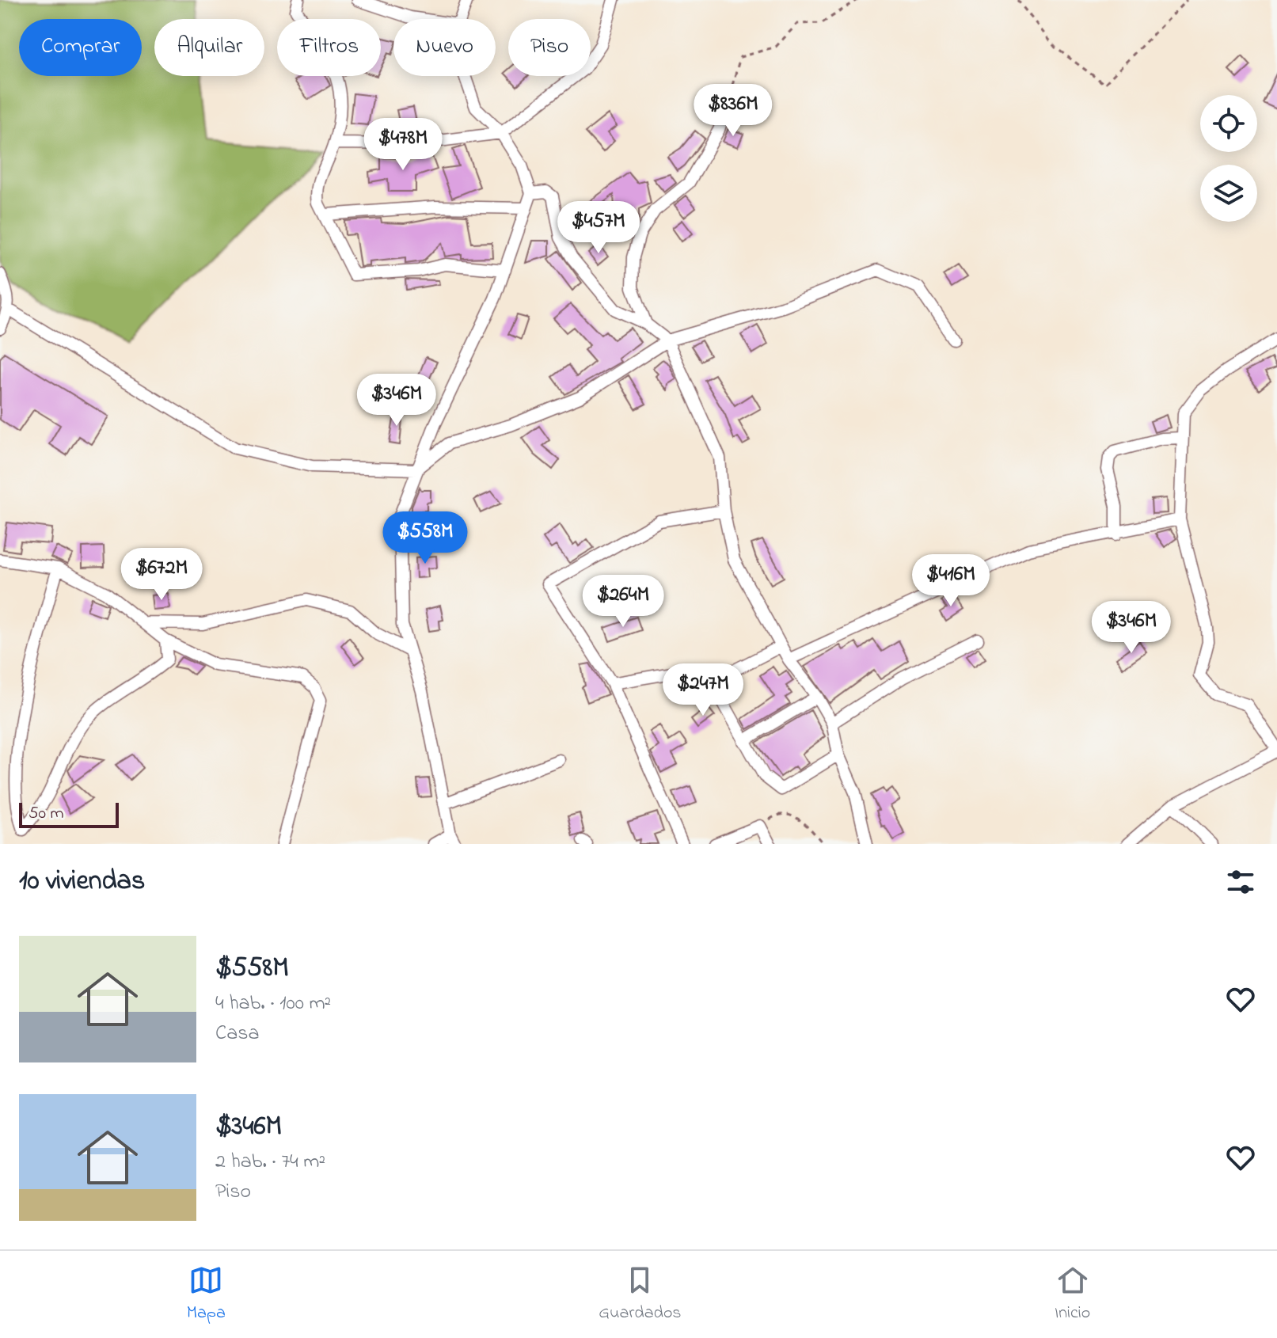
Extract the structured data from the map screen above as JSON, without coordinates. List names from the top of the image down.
{
  "scale_bar": "50 m",
  "page": {
    "chip": [
      "Comprar",
      "Alquilar",
      "Filtros",
      "Nuevo",
      "Piso"
    ],
    "price": [
      "$836M",
      "$478M",
      "$457M",
      "$346M",
      "$558M",
      "$672M",
      "$416M",
      "$264M",
      "$346M",
      "$247M"
    ],
    "scale": "50 m",
    "heading": "10 viviendas",
    "list": [
      {
        "name": "$558M",
        "note": "4 hab. · 100 m² · Casa"
      },
      {
        "name": "$346M",
        "note": "2 hab. · 74 m² · Piso"
      }
    ],
    "tabs": ["Mapa", "Guardados", "Inicio"]
  }
}
